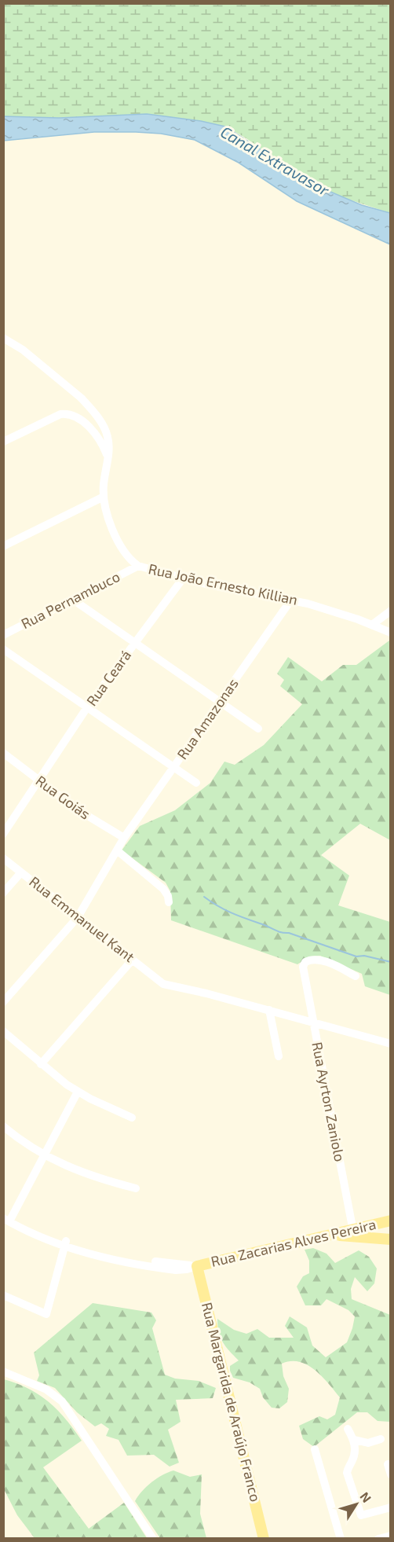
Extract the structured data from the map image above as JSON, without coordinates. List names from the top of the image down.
{
  "streets": {
    "main road": ["Rua Zacarias Alves Pereira", "Rua Margarida de Araújo Franco"],
    "street": [
      "Rua João Ernesto Killian",
      "Rua Pernambuco",
      "Rua Ceará",
      "Rua Amazonas",
      "Rua Goiás",
      "Rua Emmanuel Kant",
      "Rua Ayrton Zaniolo"
    ]
  },
  "crossings": [
    ["Rua João Ernesto Killian", "Rua Pernambuco"],
    ["Rua João Ernesto Killian", "Rua Ceará"],
    ["Rua João Ernesto Killian", "Rua Amazonas"],
    ["Rua Ceará", "Rua Goiás"],
    ["Rua Amazonas", "Rua Goiás"],
    ["Rua Amazonas", "Rua Emmanuel Kant"],
    ["Rua Ayrton Zaniolo", "Rua Zacarias Alves Pereira"],
    ["Rua Zacarias Alves Pereira", "Rua Margarida de Araújo Franco"]
  ],
  "water": ["Canal Extravasor"],
  "north": "top right"
}
